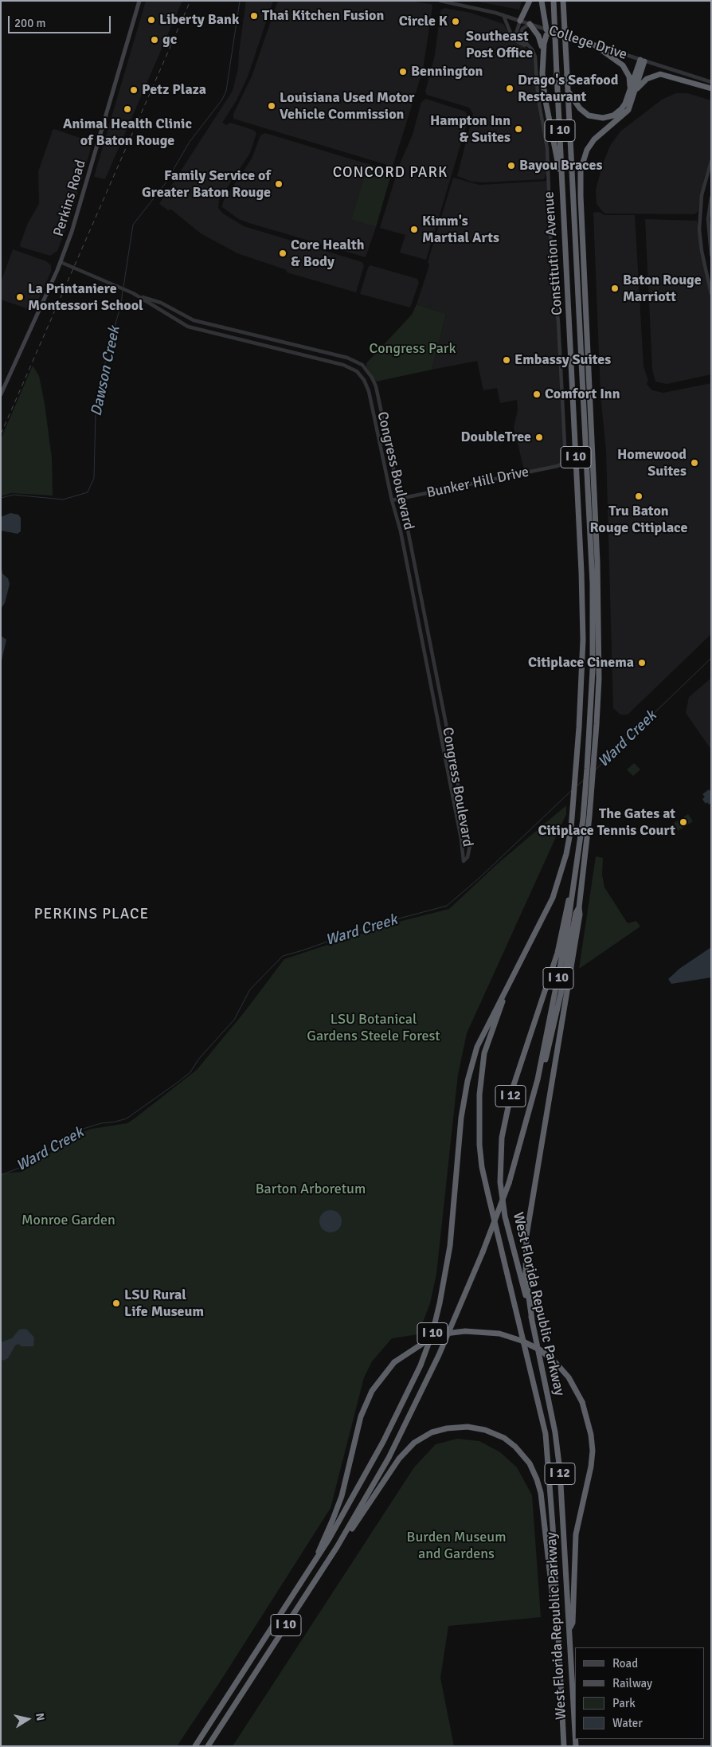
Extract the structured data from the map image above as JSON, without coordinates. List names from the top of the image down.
{
  "streets": {
    "highway": ["I 10", "I 12", "West Florida Republic Parkway"],
    "main road": ["Perkins Road"],
    "street": [
      "College Drive",
      "Constitution Avenue",
      "Congress Boulevard",
      "Bunker Hill Drive"
    ]
  },
  "crossings": [
    ["College Drive", "Constitution Avenue"],
    ["I 10", "West Florida Republic Parkway"],
    ["Perkins Road", "Congress Boulevard"],
    ["Constitution Avenue", "Bunker Hill Drive"],
    ["Congress Boulevard", "Bunker Hill Drive"]
  ],
  "districts": ["CONCORD PARK", "PERKINS PLACE"],
  "water": ["Dawson Creek", "Ward Creek"],
  "parks": [
    "Congress Park",
    "LSU Botanical Gardens Steele Forest",
    "Barton Arboretum",
    "Monroe Garden",
    "Burden Museum and Gardens"
  ],
  "places": [
    "Thai Kitchen Fusion",
    "Liberty Bank",
    "Circle K",
    "gc",
    "Southeast Post Office",
    "Bennington",
    "Drago's Seafood Restaurant",
    "Petz Plaza",
    "Louisiana Used Motor Vehicle Commission",
    "Animal Health Clinic of Baton Rouge",
    "Hampton Inn & Suites",
    "Bayou Braces",
    "Family Service of Greater Baton Rouge",
    "Kimm's Martial Arts",
    "Core Health & Body",
    "Baton Rouge Marriott",
    "La Printaniere Montessori School",
    "Embassy Suites",
    "Comfort Inn",
    "DoubleTree",
    "Homewood Suites",
    "Tru Baton Rouge Citiplace",
    "Citiplace Cinema",
    "The Gates at Citiplace Tennis Court",
    "LSU Rural Life Museum"
  ],
  "legend": [
    "Road",
    "Railway",
    "Park",
    "Water"
  ],
  "scale_bar": "200 m",
  "north": "right"
}
